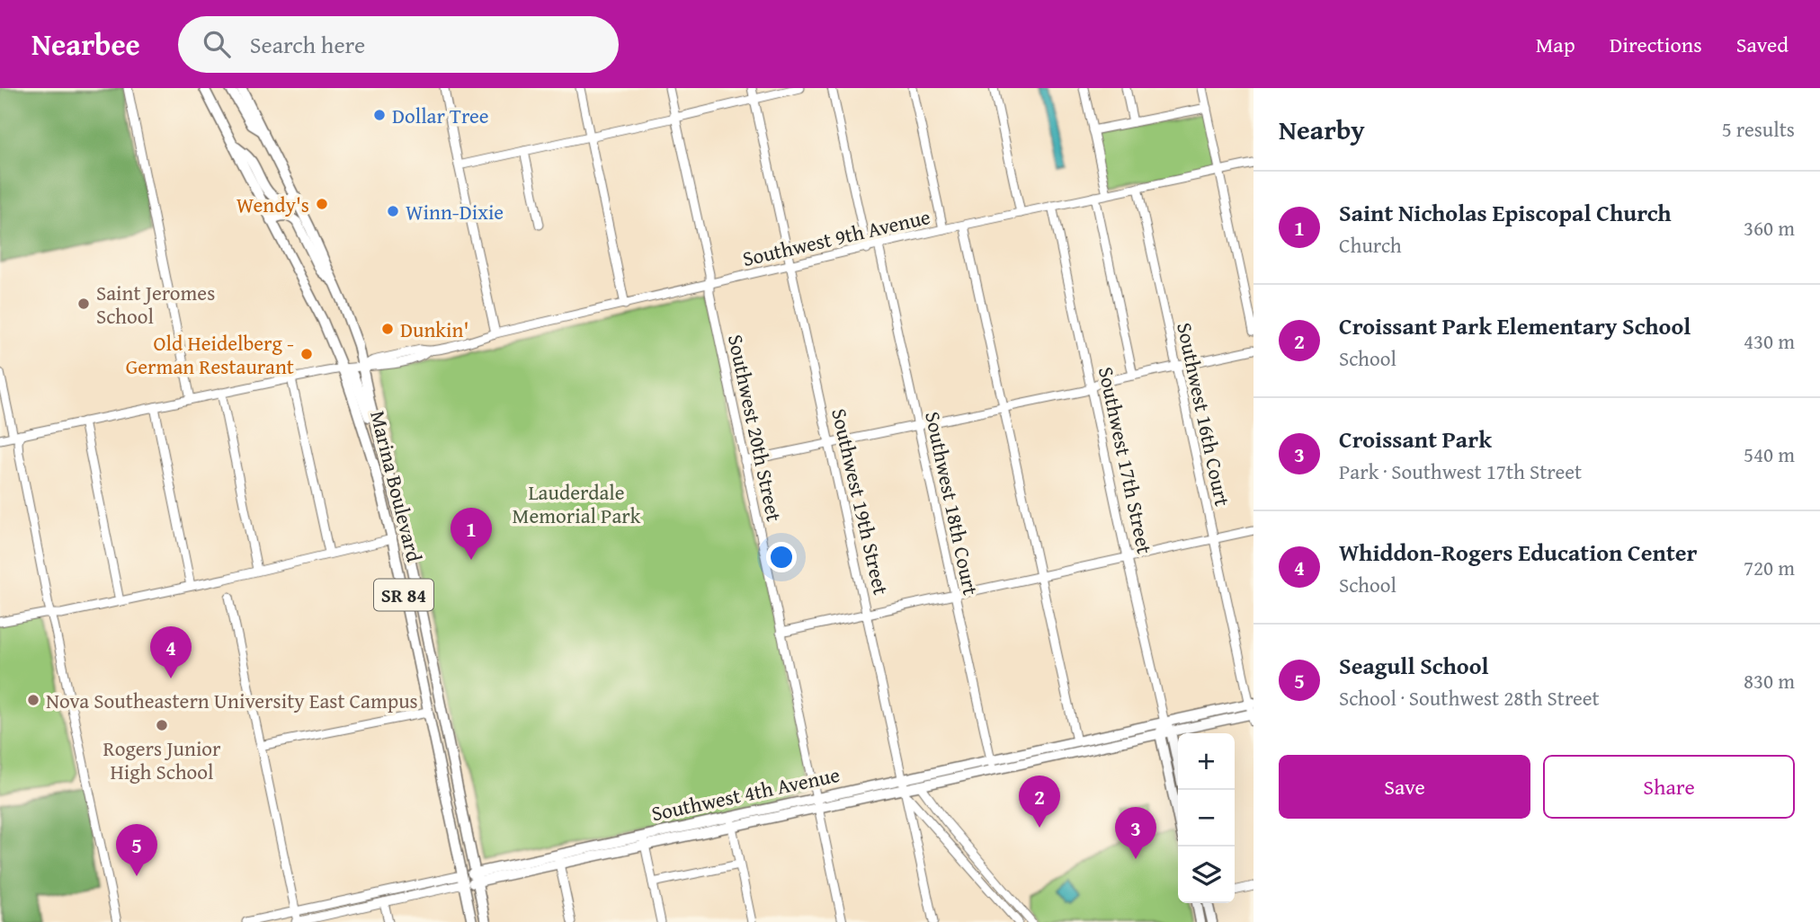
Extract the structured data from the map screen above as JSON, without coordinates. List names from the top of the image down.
{
  "streets": {
    "main road": [
      "Southwest 17th Street",
      "Marina Boulevard",
      "SR 84",
      "Southwest 4th Avenue"
    ],
    "street": [
      "Southwest 9th Avenue",
      "Southwest 16th Court",
      "Southwest 20th Street",
      "Southwest 19th Street",
      "Southwest 18th Court"
    ]
  },
  "crossings": [
    ["Southwest 9th Avenue", "Southwest 16th Court"],
    ["Southwest 9th Avenue", "Southwest 20th Street"],
    ["Southwest 9th Avenue", "Southwest 17th Street"],
    ["Southwest 9th Avenue", "Marina Boulevard"],
    ["Southwest 9th Avenue", "Southwest 19th Street"],
    ["Southwest 9th Avenue", "Southwest 18th Court"],
    ["Southwest 16th Court", "Southwest 4th Avenue"],
    ["Southwest 20th Street", "Southwest 4th Avenue"],
    ["Southwest 17th Street", "Southwest 4th Avenue"],
    ["Marina Boulevard", "Southwest 4th Avenue"],
    ["Southwest 19th Street", "Southwest 4th Avenue"],
    ["Southwest 18th Court", "Southwest 4th Avenue"]
  ],
  "parks": ["Lauderdale Memorial Park"],
  "places": [
    "Dollar Tree",
    "Wendy's",
    "Winn-Dixie",
    "Saint Jeromes School",
    "Dunkin'",
    "Old Heidelberg - German Restaurant",
    "Nova Southeastern University East Campus",
    "Rogers Junior High School"
  ],
  "page": {
    "header": "Nearbee",
    "search": "Search here",
    "nav": ["Map", "Directions", "Saved"],
    "heading": ["Nearby", "5 results"],
    "list": [
      {
        "mark": "1",
        "name": "Saint Nicholas Episcopal Church",
        "note": "Church",
        "value": "360 m"
      },
      {
        "mark": "2",
        "name": "Croissant Park Elementary School",
        "note": "School",
        "value": "430 m"
      },
      {
        "mark": "3",
        "name": "Croissant Park",
        "note": "Park · Southwest 17th Street",
        "value": "540 m"
      },
      {
        "mark": "4",
        "name": "Whiddon-Rogers Education Center",
        "note": "School",
        "value": "720 m"
      },
      {
        "mark": "5",
        "name": "Seagull School",
        "note": "School · Southwest 28th Street",
        "value": "830 m"
      }
    ],
    "pins": [
      "1",
      "4",
      "2",
      "3",
      "5"
    ],
    "map_buttons": ["+", "−"],
    "buttons": ["Save", "Share"]
  }
}
